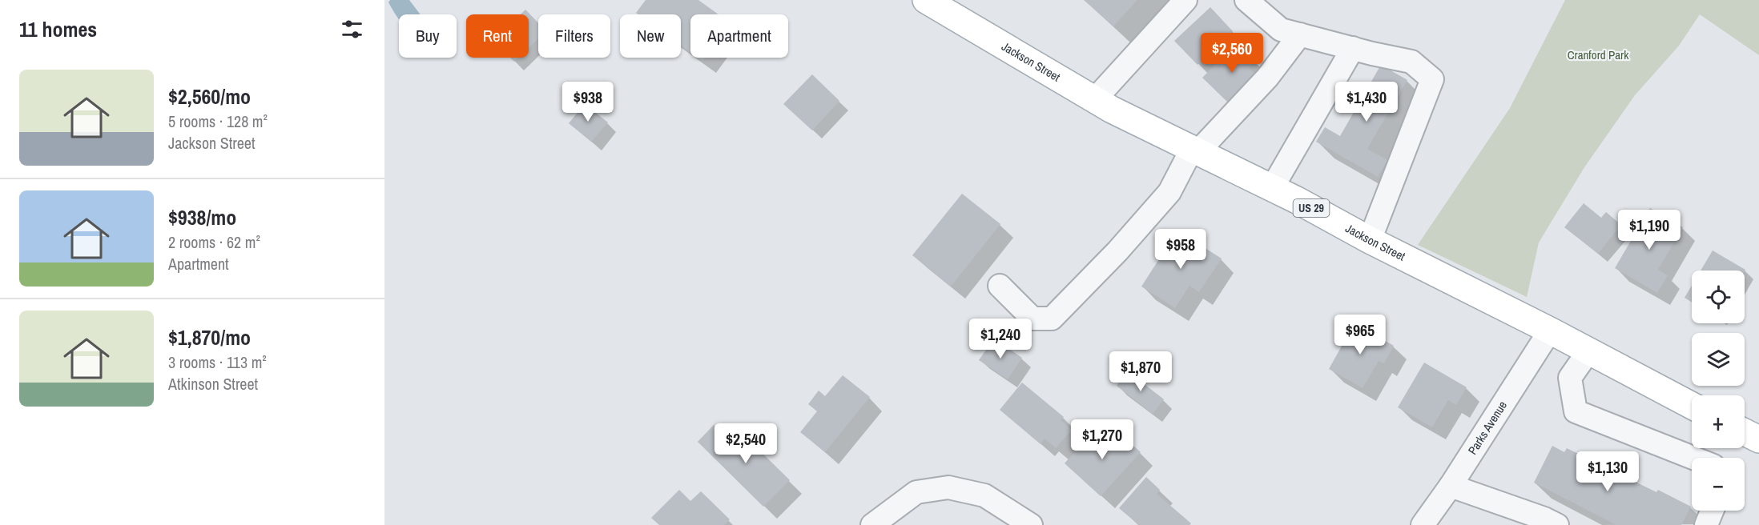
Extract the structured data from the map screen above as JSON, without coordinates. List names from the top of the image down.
{
  "streets": {
    "main road": ["Jackson Street", "US 29"],
    "street": ["Parks Avenue"]
  },
  "crossings": [
    ["Jackson Street", "Parks Avenue"]
  ],
  "parks": ["Cranford Park"],
  "page": {
    "heading": "11 homes",
    "chip": [
      "Buy",
      "Rent",
      "Filters",
      "New",
      "Apartment"
    ],
    "price": [
      "$2,560",
      "$938",
      "$1,430",
      "$1,190",
      "$958",
      "$965",
      "$1,240",
      "$1,870",
      "$1,270",
      "$2,540",
      "$1,130"
    ],
    "list": [
      {
        "name": "$2,560/mo",
        "note": "5 rooms · 128 m² · Jackson Street"
      },
      {
        "name": "$938/mo",
        "note": "2 rooms · 62 m² · Apartment"
      },
      {
        "name": "$1,870/mo",
        "note": "3 rooms · 113 m² · Atkinson Street"
      }
    ],
    "map_buttons": ["+", "−"]
  }
}
